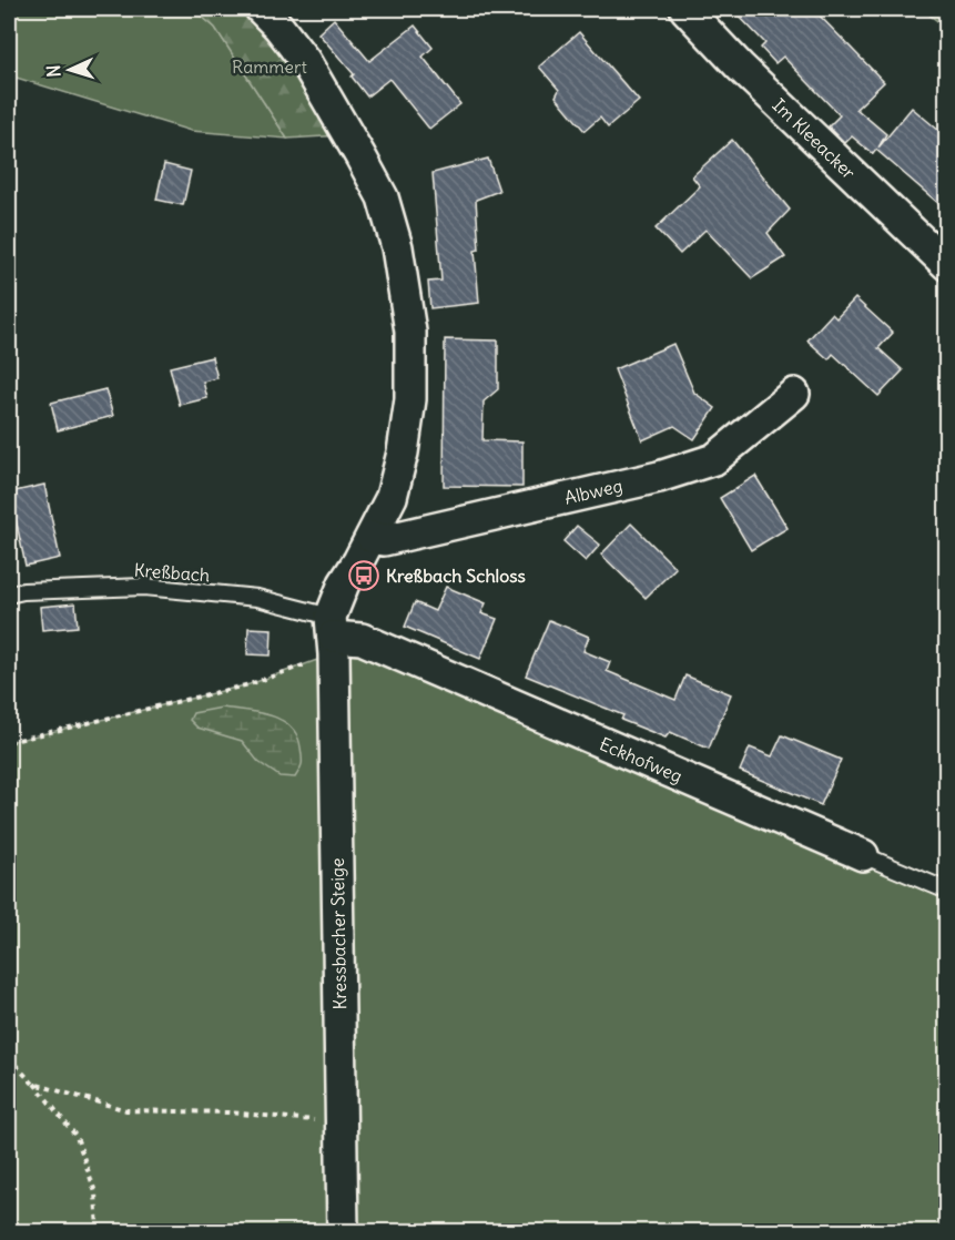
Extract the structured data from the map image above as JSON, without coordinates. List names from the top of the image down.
{
  "streets": {
    "street": [
      "Im Kleeacker",
      "Albweg",
      "Eckhofweg",
      "Kressbacher Steige"
    ],
    "lane": ["Kreßbach"]
  },
  "crossings": [
    ["Kreßbach", "Eckhofweg"],
    ["Kreßbach", "Kressbacher Steige"],
    ["Eckhofweg", "Kressbacher Steige"]
  ],
  "parks": ["Rammert"],
  "places": {
    "bus stop": ["Kreßbach Schloss"]
  },
  "north": "left"
}
